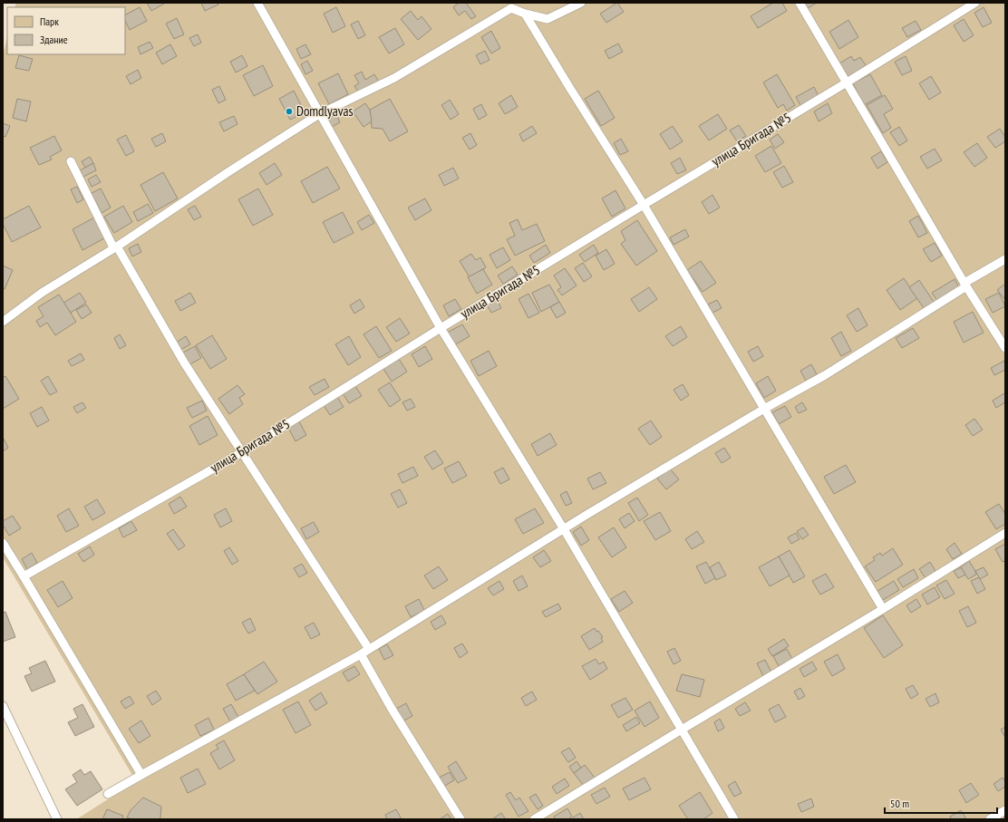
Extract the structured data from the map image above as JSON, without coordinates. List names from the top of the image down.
{
  "streets": {
    "lane": ["улица Бригада №5"]
  },
  "places": ["Domdlyavas"],
  "legend": ["Парк", "Здание"],
  "scale_bar": "50 m"
}
